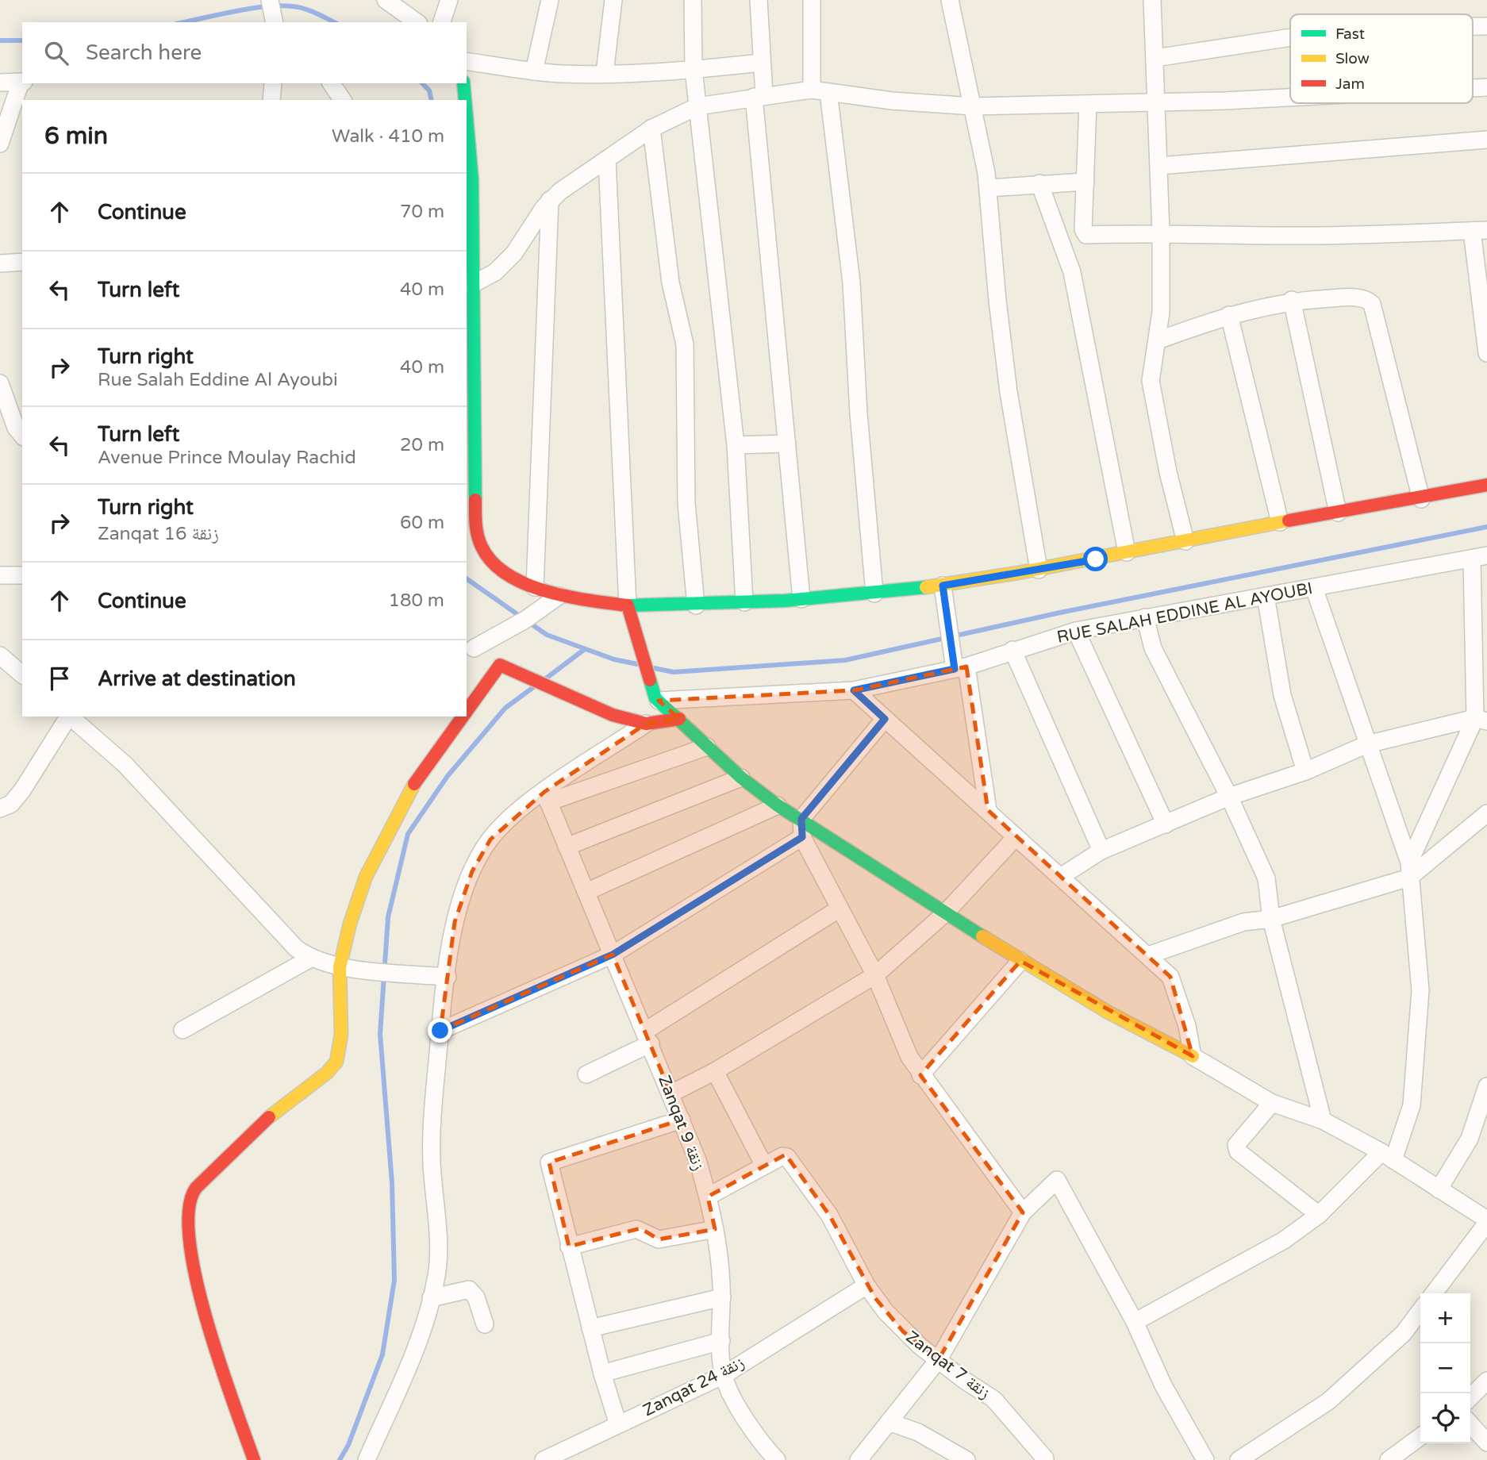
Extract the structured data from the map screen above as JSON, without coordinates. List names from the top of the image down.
{
  "streets": {
    "street": [
      "RUE SALAH EDDINE AL AYOUBI",
      "Zanqat 9 زنقة",
      "Zanqat 7 زنقة",
      "Zanqat 24 زنقة"
    ]
  },
  "crossings": [
    ["Zanqat 9 زنقة", "Zanqat 24 زنقة"],
    ["Zanqat 7 زنقة", "Zanqat 24 زنقة"]
  ],
  "legend": ["Fast", "Slow", "Jam"],
  "page": {
    "search": "Search here",
    "heading": ["6 min", "Walk · 410 m"],
    "list": [
      ["Continue", "70 m"],
      ["Turn left", "40 m"],
      ["Turn right", "Rue Salah Eddine Al Ayoubi", "40 m"],
      ["Turn left", "Avenue Prince Moulay Rachid", "20 m"],
      ["Turn right", "Zanqat 16 زنقة", "60 m"],
      ["Continue", "180 m"],
      "Arrive at destination"
    ],
    "map_buttons": ["+", "−"]
  }
}
